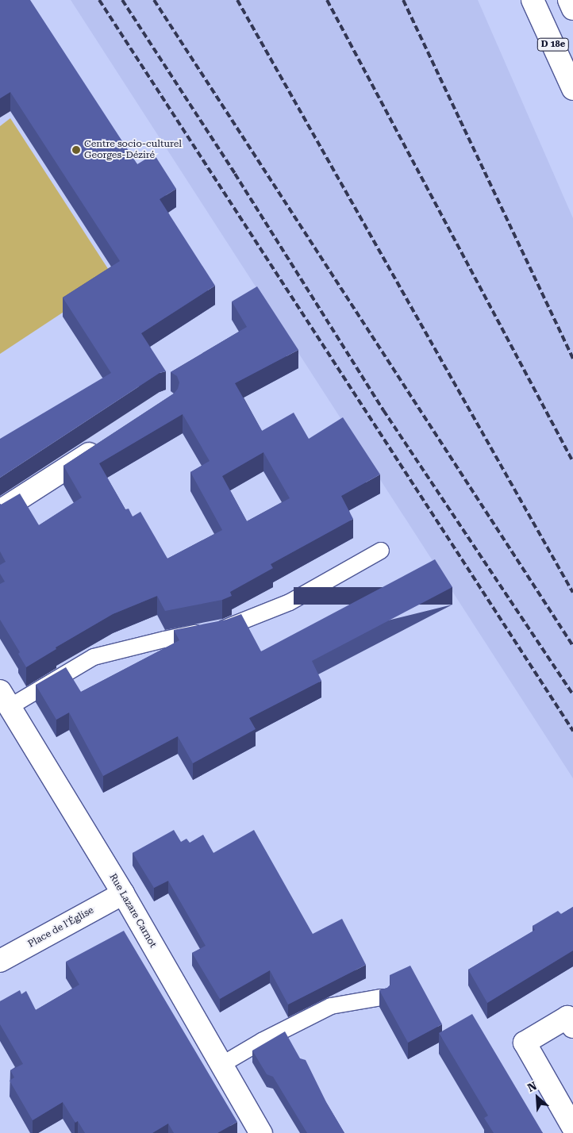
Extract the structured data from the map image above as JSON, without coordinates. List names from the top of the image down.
{
  "streets": {
    "street": ["D 18e", "Rue Lazare Carnot", "Place de l'Église"]
  },
  "crossings": [
    ["Rue Lazare Carnot", "Place de l'Église"]
  ],
  "places": ["Centre socio-culturel Georges-Déziré"],
  "north": "top left"
}
